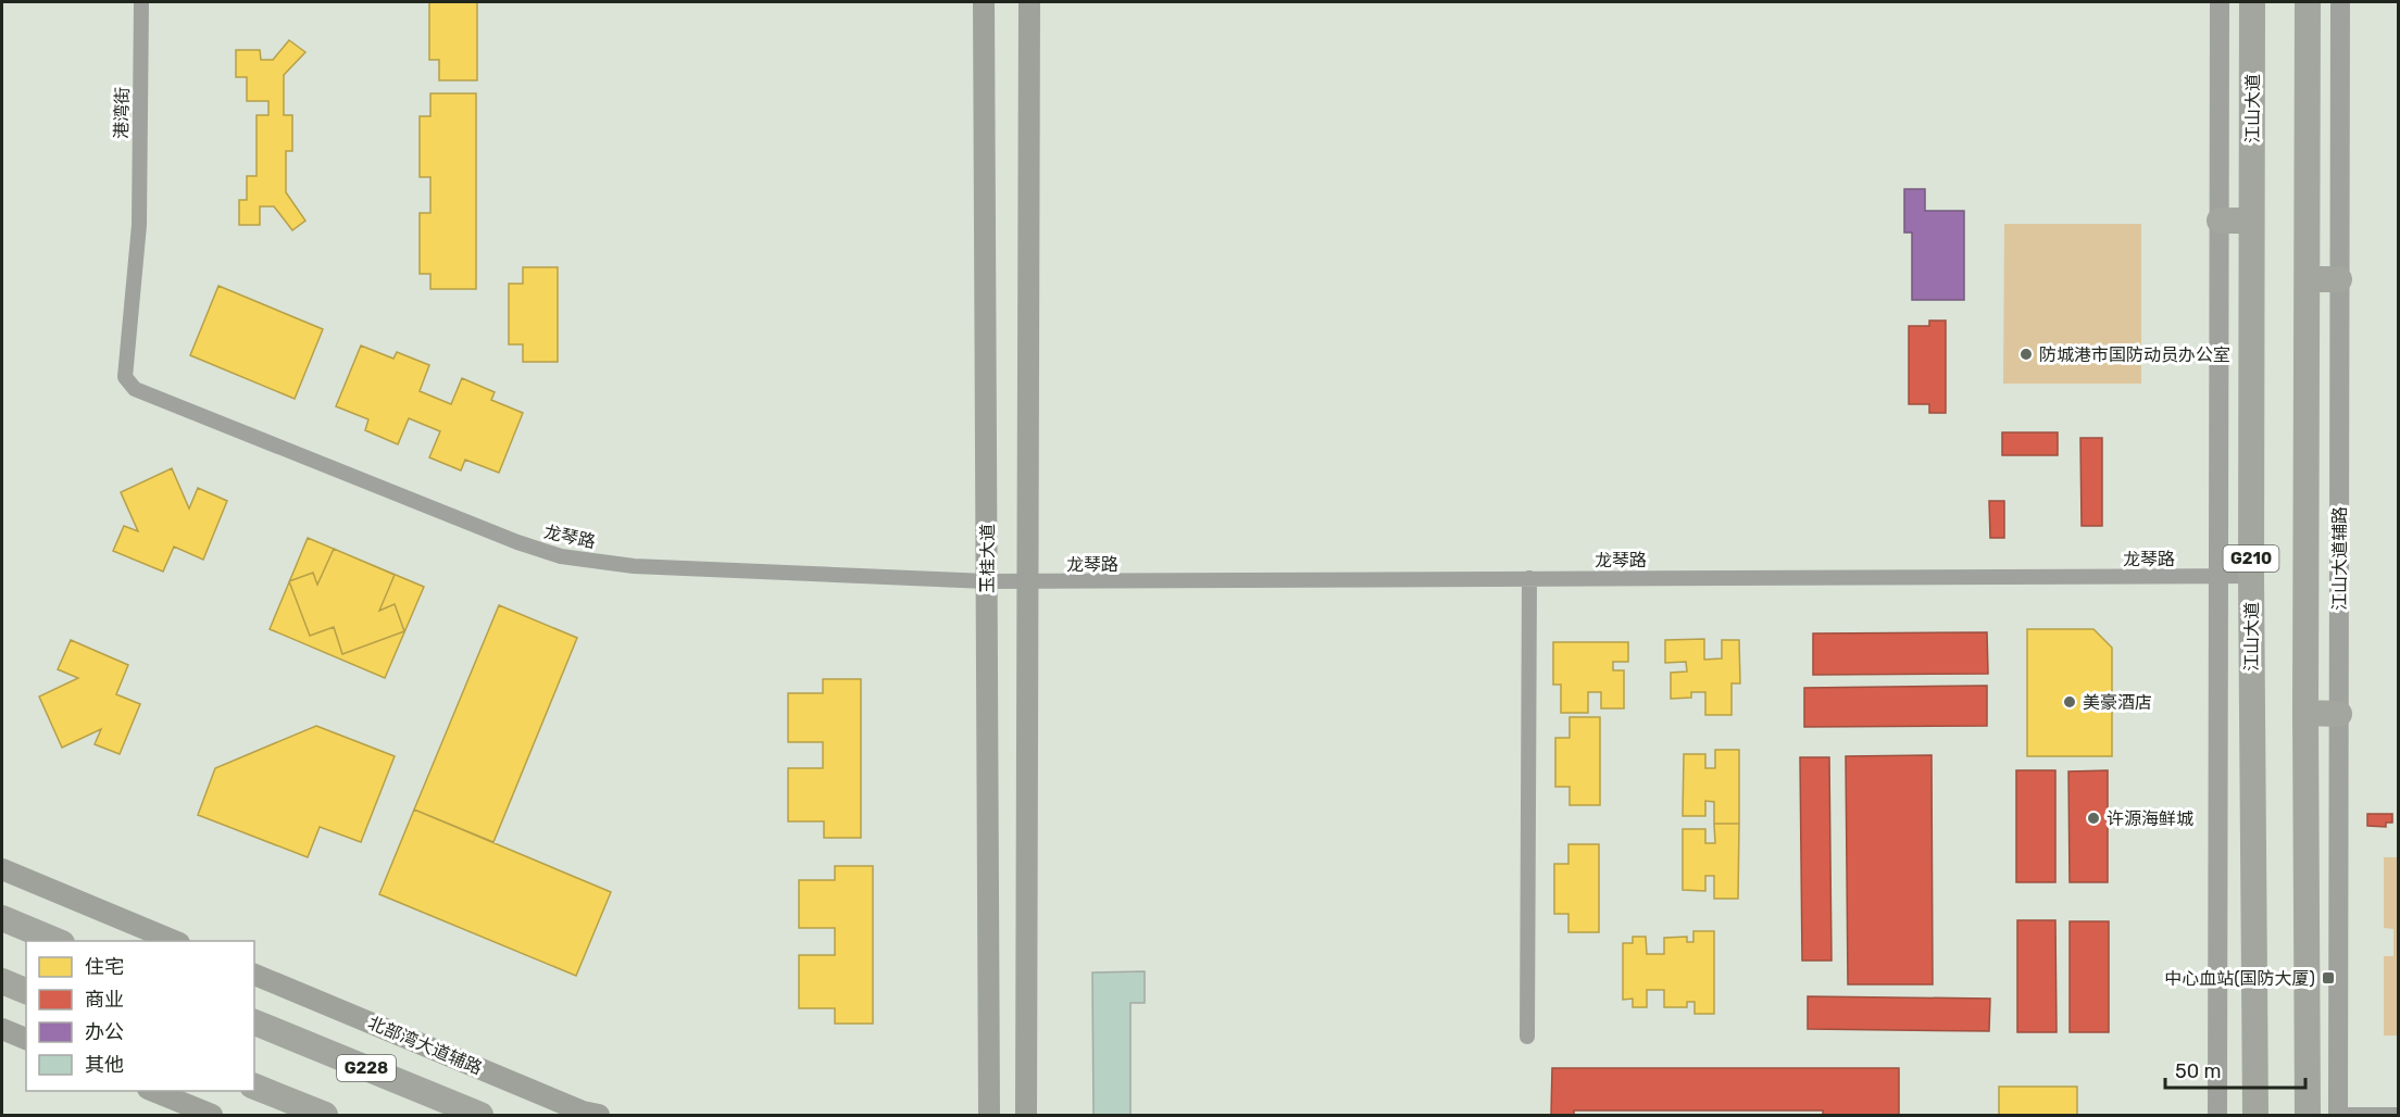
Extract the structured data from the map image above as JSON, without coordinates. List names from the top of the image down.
{
  "streets": {
    "highway": ["江山大道", "G210", "G228"],
    "main road": ["玉桂大道", "北部湾大道辅路"],
    "street": ["港湾街", "龙琴路", "江山大道辅路"]
  },
  "crossings": [
    ["江山大道", "龙琴路"],
    ["港湾街", "龙琴路"],
    ["龙琴路", "玉桂大道"]
  ],
  "places": {
    "other": ["防城港市国防动员办公室", "美豪酒店", "许源海鲜城"],
    "transit": ["中心血站(国防大厦)"]
  },
  "legend": [
    "住宅",
    "商业",
    "办公",
    "其他"
  ],
  "scale_bar": "50 m"
}
